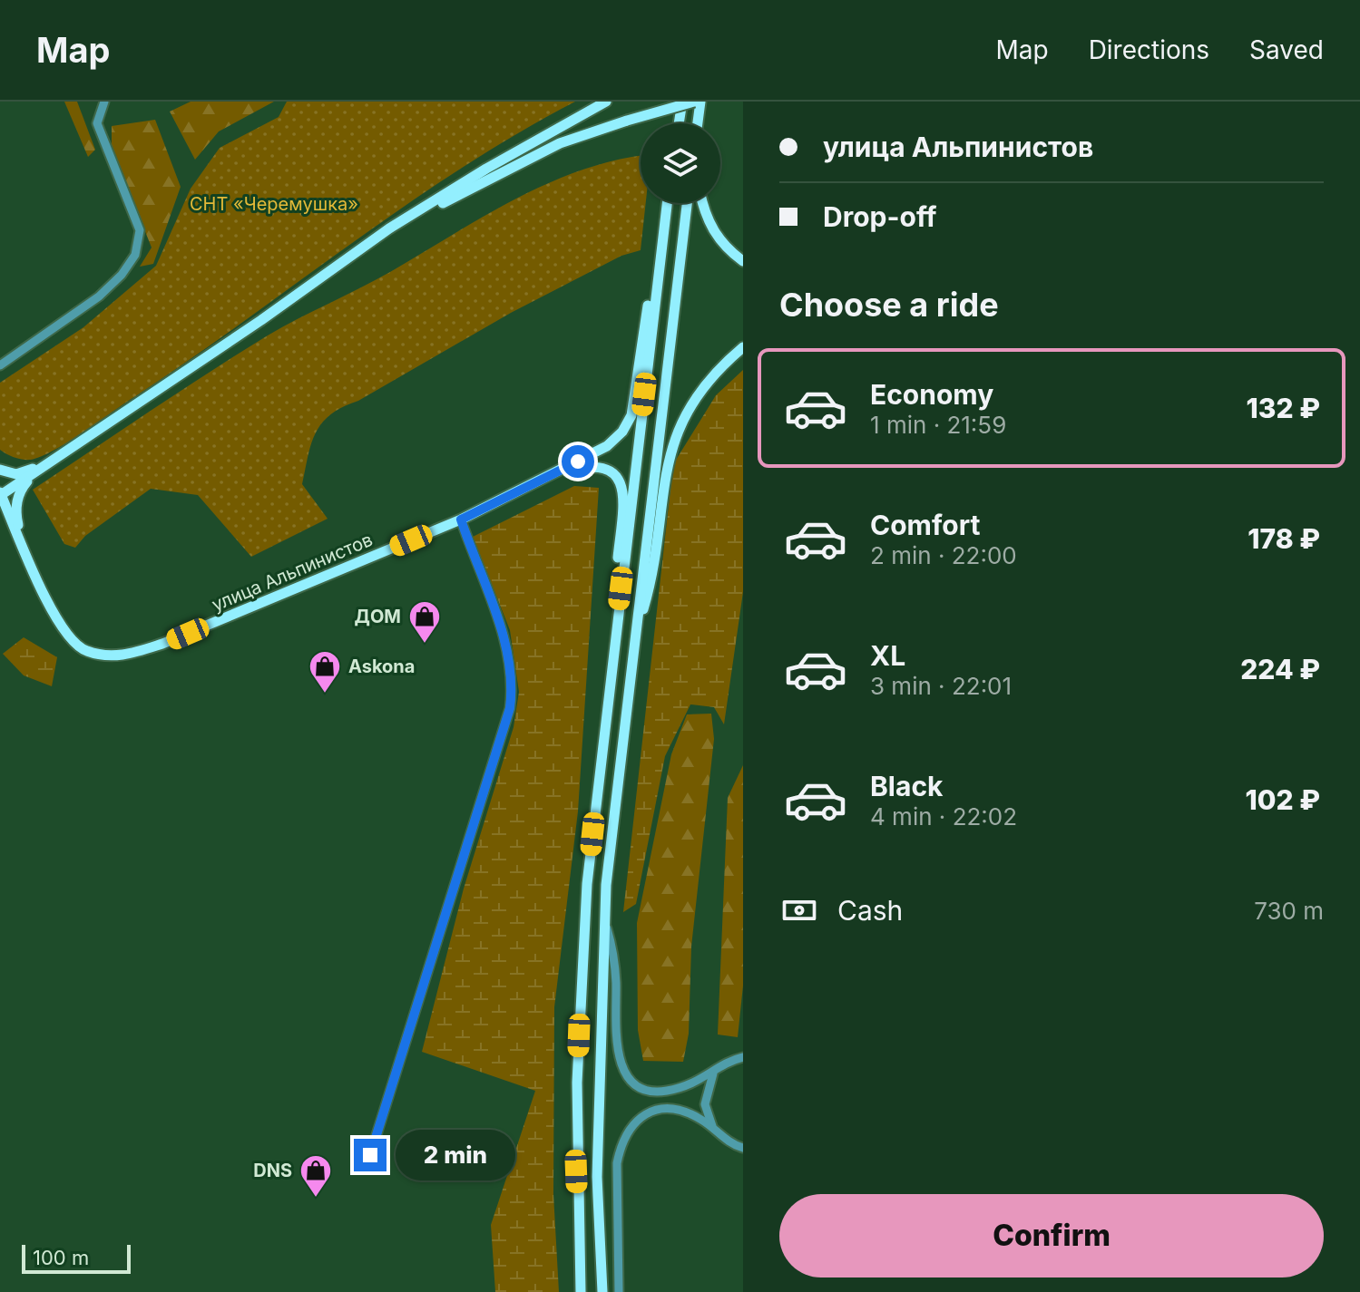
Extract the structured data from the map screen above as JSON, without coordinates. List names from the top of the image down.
{
  "streets": {
    "main road": ["улица Альпинистов"]
  },
  "parks": ["СНТ «Черемушка»"],
  "places": {
    "shop": ["ДОМ", "Askona", "DNS"]
  },
  "scale_bar": "100 m",
  "page": {
    "header": "Map",
    "nav": ["Map", "Directions", "Saved"],
    "banner": ["улица Альпинистов", "Drop-off"],
    "heading": "Choose a ride",
    "list": [
      {
        "name": "Economy",
        "note": "1 min · 21:59",
        "value": "132 ₽"
      },
      {
        "name": "Comfort",
        "note": "2 min · 22:00",
        "value": "178 ₽"
      },
      {
        "name": "XL",
        "note": "3 min · 22:01",
        "value": "224 ₽"
      },
      {
        "name": "Black",
        "note": "4 min · 22:02",
        "value": "102 ₽"
      }
    ],
    "pay": ["Cash", "730 m"],
    "bubble": "2 min",
    "buttons": "Confirm",
    "scale": "100 m"
  }
}
